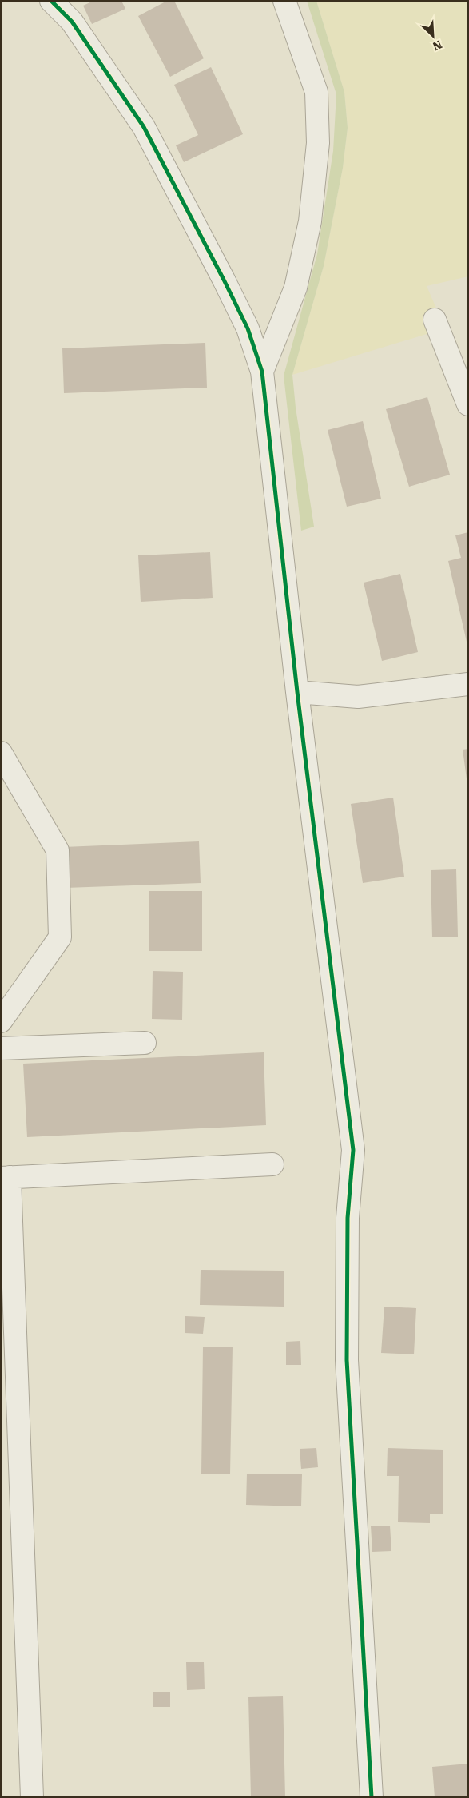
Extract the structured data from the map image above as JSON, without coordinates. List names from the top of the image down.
{
  "north": "bottom right"
}
